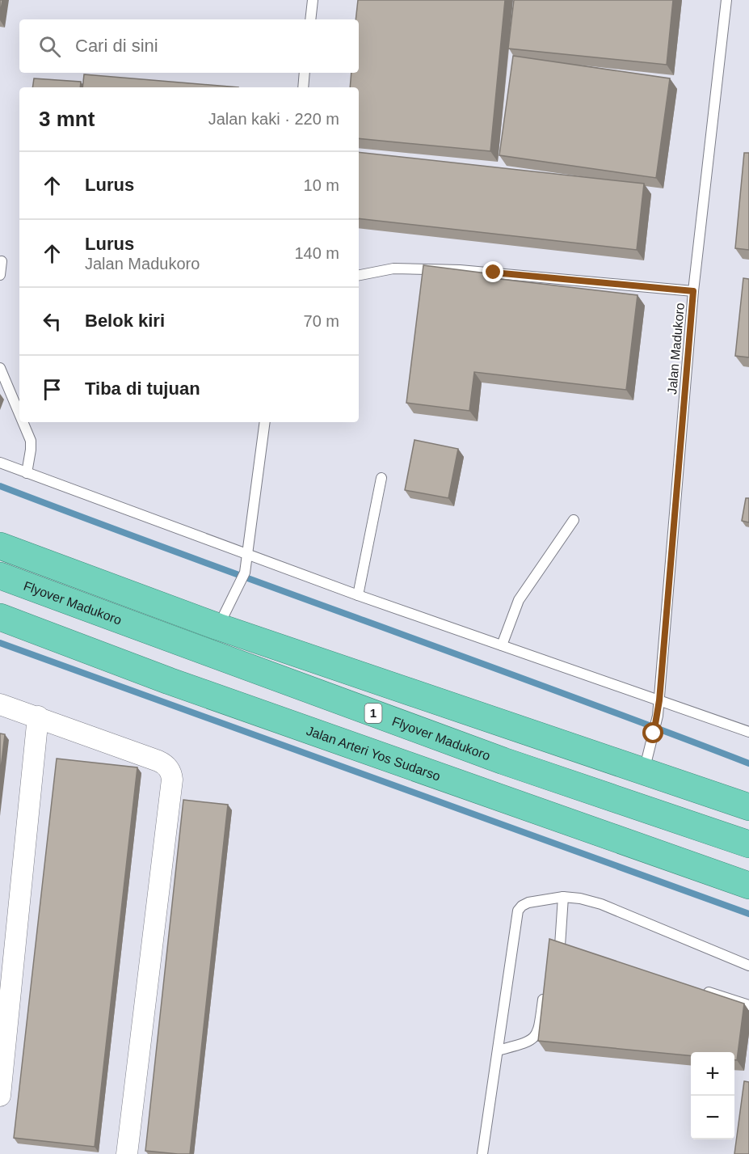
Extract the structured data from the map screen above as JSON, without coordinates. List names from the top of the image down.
{
  "streets": {
    "highway": ["Flyover Madukoro", "1", "Jalan Arteri Yos Sudarso"],
    "lane": ["Jalan Madukoro"]
  },
  "page": {
    "search": "Cari di sini",
    "heading": ["3 mnt", "Jalan kaki · 220 m"],
    "list": [
      ["Lurus", "10 m"],
      ["Lurus", "Jalan Madukoro", "140 m"],
      ["Belok kiri", "70 m"],
      "Tiba di tujuan"
    ],
    "map_buttons": ["+", "−"]
  }
}
